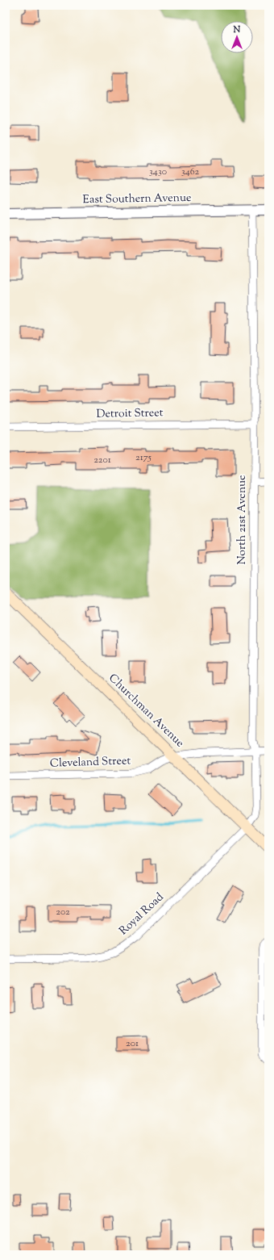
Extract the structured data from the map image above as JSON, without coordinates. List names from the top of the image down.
{
  "streets": {
    "main road": ["Churchman Avenue"],
    "street": [
      "East Southern Avenue",
      "Detroit Street",
      "North 21st Avenue",
      "Cleveland Street",
      "Royal Road"
    ]
  },
  "crossings": [
    ["East Southern Avenue", "North 21st Avenue"],
    ["Detroit Street", "North 21st Avenue"],
    ["North 21st Avenue", "Churchman Avenue"],
    ["North 21st Avenue", "Cleveland Street"],
    ["North 21st Avenue", "Royal Road"],
    ["Churchman Avenue", "Cleveland Street"],
    ["Churchman Avenue", "Royal Road"]
  ],
  "house_numbers": [
    "3430",
    "3462",
    "2175",
    "2201",
    "202",
    "201"
  ],
  "north": "top"
}
